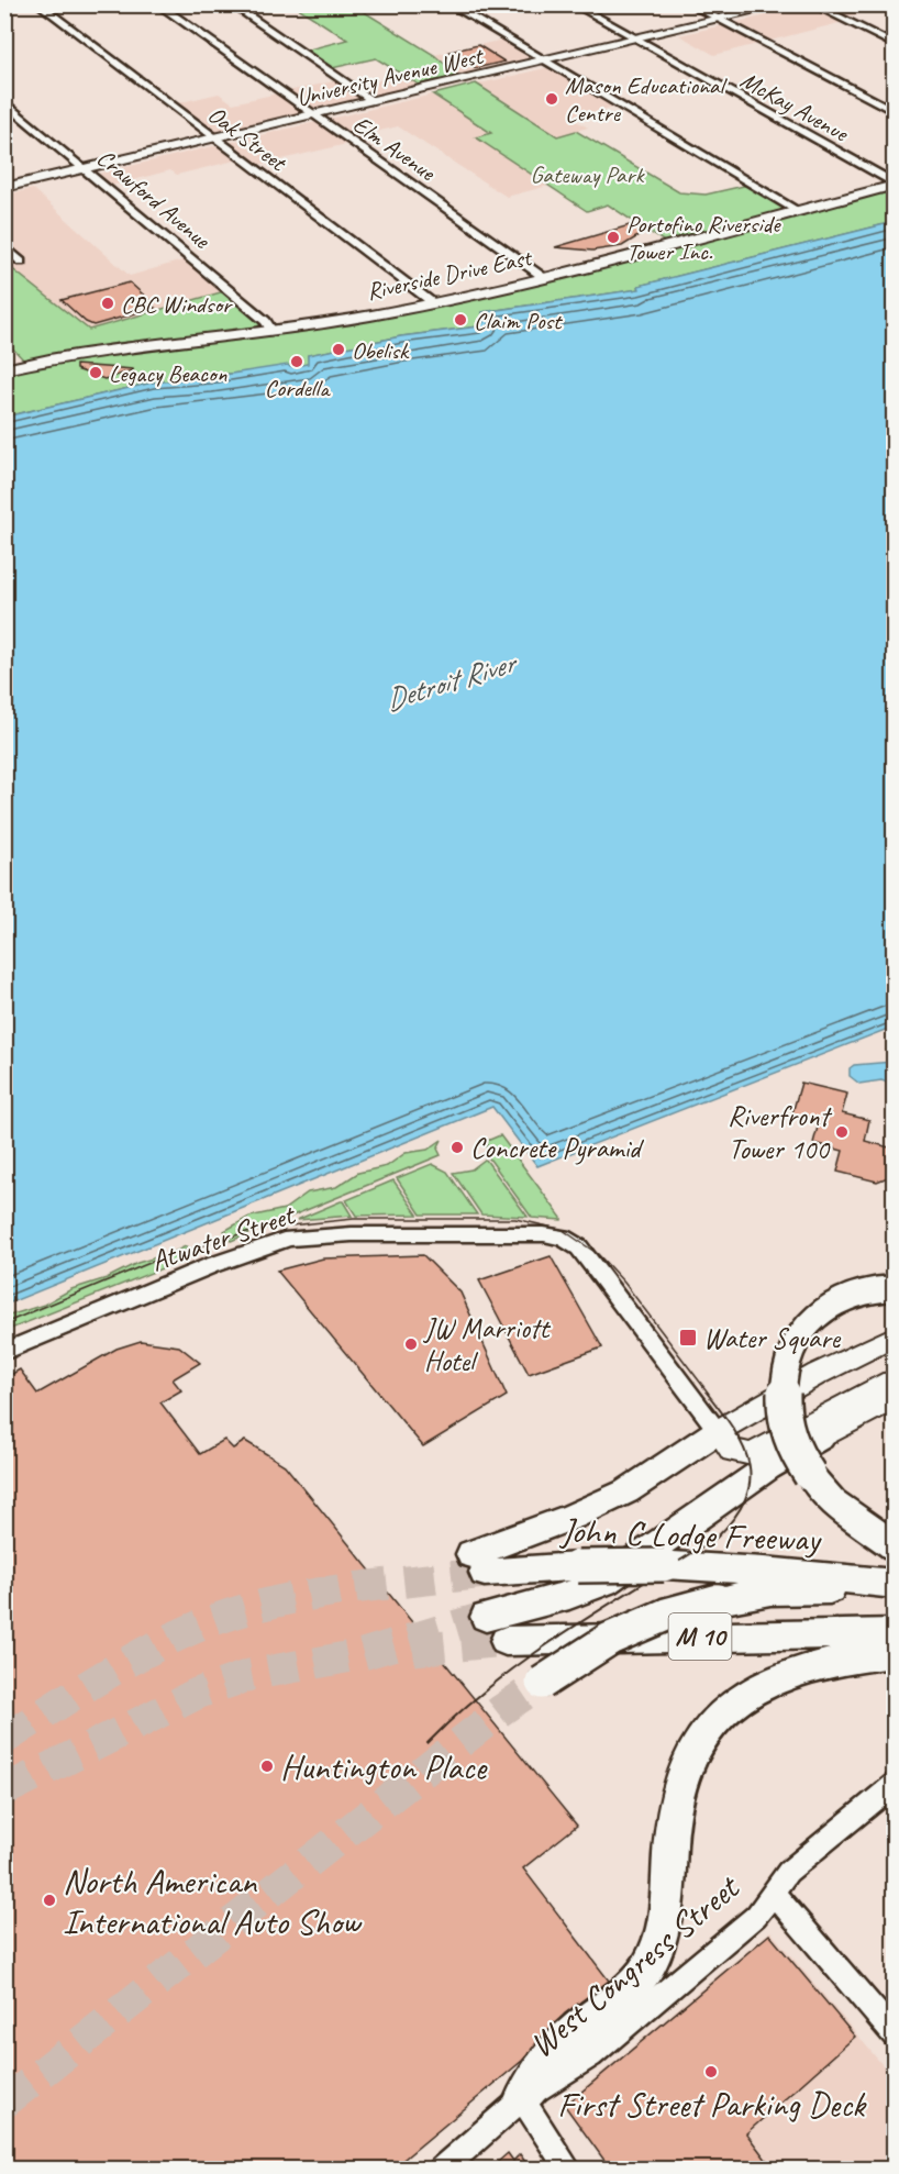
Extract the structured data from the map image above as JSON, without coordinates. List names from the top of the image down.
{
  "streets": {
    "highway": ["John C Lodge Freeway", "M 10"],
    "main road": ["University Avenue West", "Riverside Drive East"],
    "street": [
      "McKay Avenue",
      "Oak Street",
      "Elm Avenue",
      "Crawford Avenue",
      "Atwater Street",
      "West Congress Street"
    ]
  },
  "crossings": [
    ["University Avenue West", "McKay Avenue"],
    ["University Avenue West", "Oak Street"],
    ["University Avenue West", "Elm Avenue"],
    ["University Avenue West", "Crawford Avenue"],
    ["McKay Avenue", "Riverside Drive East"],
    ["Oak Street", "Riverside Drive East"],
    ["Elm Avenue", "Riverside Drive East"],
    ["Crawford Avenue", "Riverside Drive East"],
    ["Atwater Street", "John C Lodge Freeway"]
  ],
  "water": ["Detroit River"],
  "parks": ["Gateway Park"],
  "places": {
    "other": [
      "Mason Educational Centre",
      "Portofino Riverside Tower Inc.",
      "CBC Windsor",
      "Claim Post",
      "Obelisk",
      "Cordella",
      "Legacy Beacon",
      "Riverfront Tower 100",
      "Concrete Pyramid",
      "JW Marriott Hotel",
      "Huntington Place",
      "North American International Auto Show",
      "First Street Parking Deck"
    ],
    "transit": ["Water Square"]
  }
}
